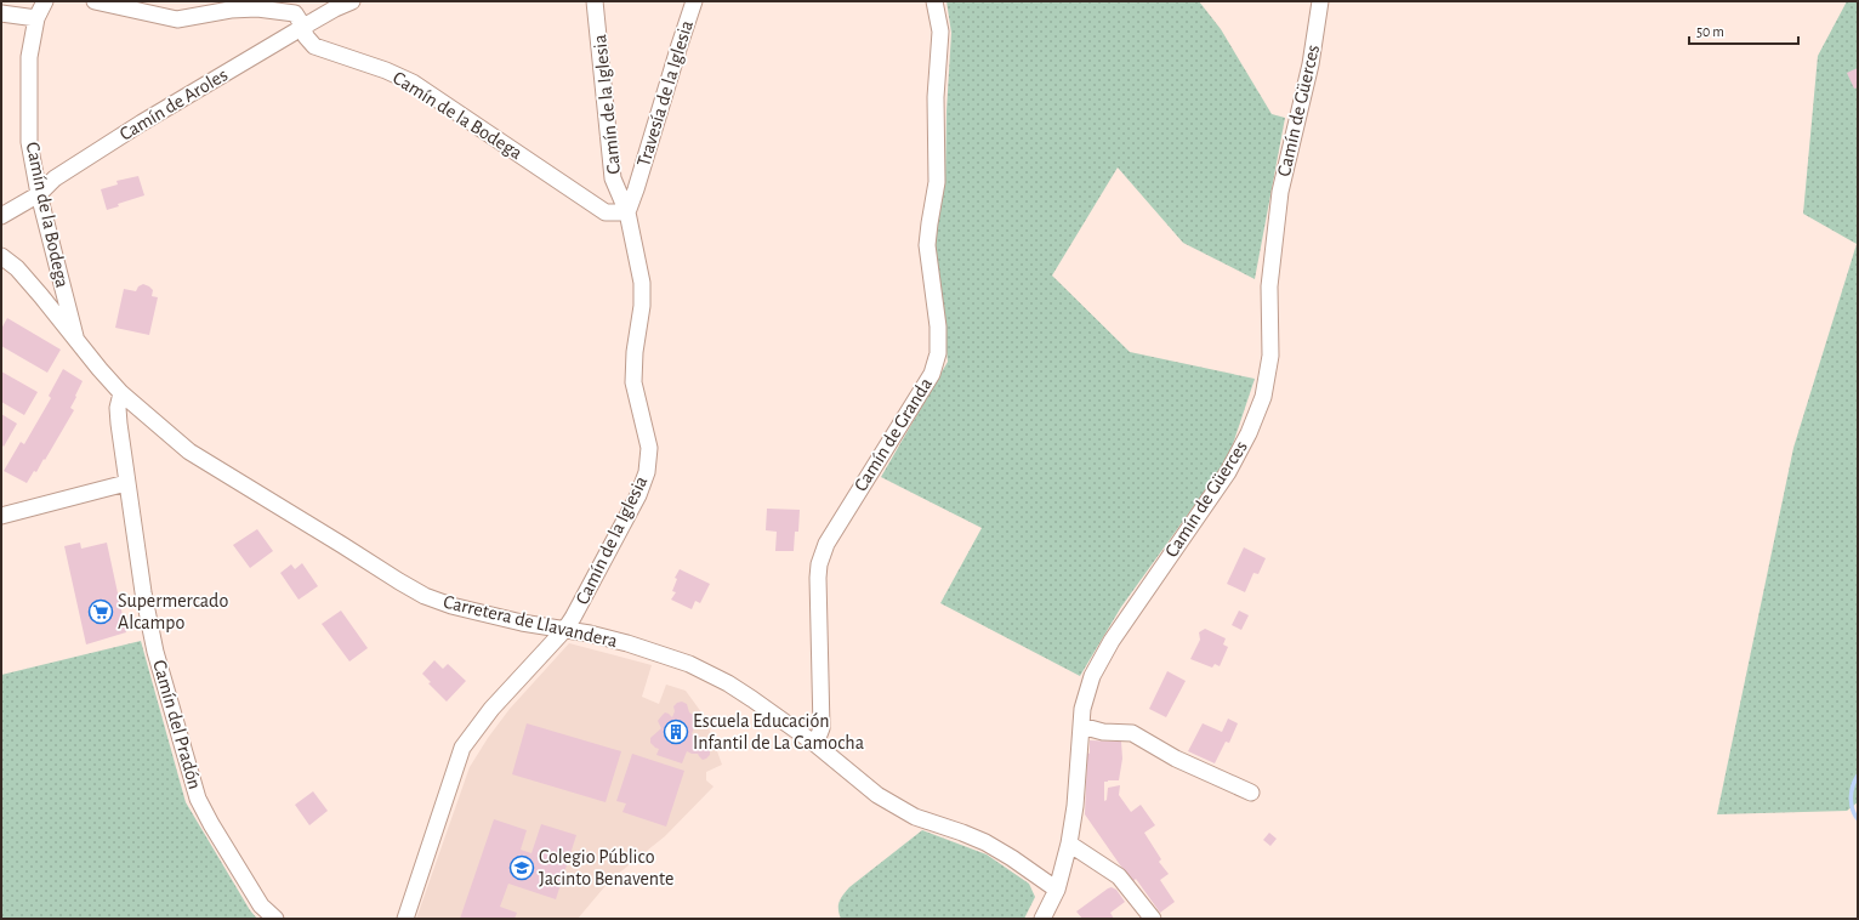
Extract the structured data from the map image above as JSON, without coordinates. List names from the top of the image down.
{
  "streets": {
    "street": [
      "Travesía de la Iglesia",
      "Camín de Aroles",
      "Camín de la Iglesia",
      "Camín de Güerces",
      "Camín de la Bodega",
      "Camín de Granda",
      "Carretera de Llavandera",
      "Camín del Pradón"
    ]
  },
  "crossings": [
    ["Travesía de la Iglesia", "Camín de la Iglesia"],
    ["Travesía de la Iglesia", "Camín de la Bodega"],
    ["Camín de Aroles", "Camín de la Bodega"],
    ["Camín de la Iglesia", "Camín de la Bodega"],
    ["Camín de la Iglesia", "Carretera de Llavandera"],
    ["Camín de Güerces", "Carretera de Llavandera"],
    ["Camín de la Bodega", "Carretera de Llavandera"],
    ["Camín de Granda", "Carretera de Llavandera"],
    ["Carretera de Llavandera", "Camín del Pradón"]
  ],
  "places": {
    "supermarket": ["Supermercado Alcampo"],
    "building": ["Escuela Educación Infantil de La Camocha"],
    "school or university": ["Colegio Público Jacinto Benavente"]
  },
  "scale_bar": "50 m"
}
